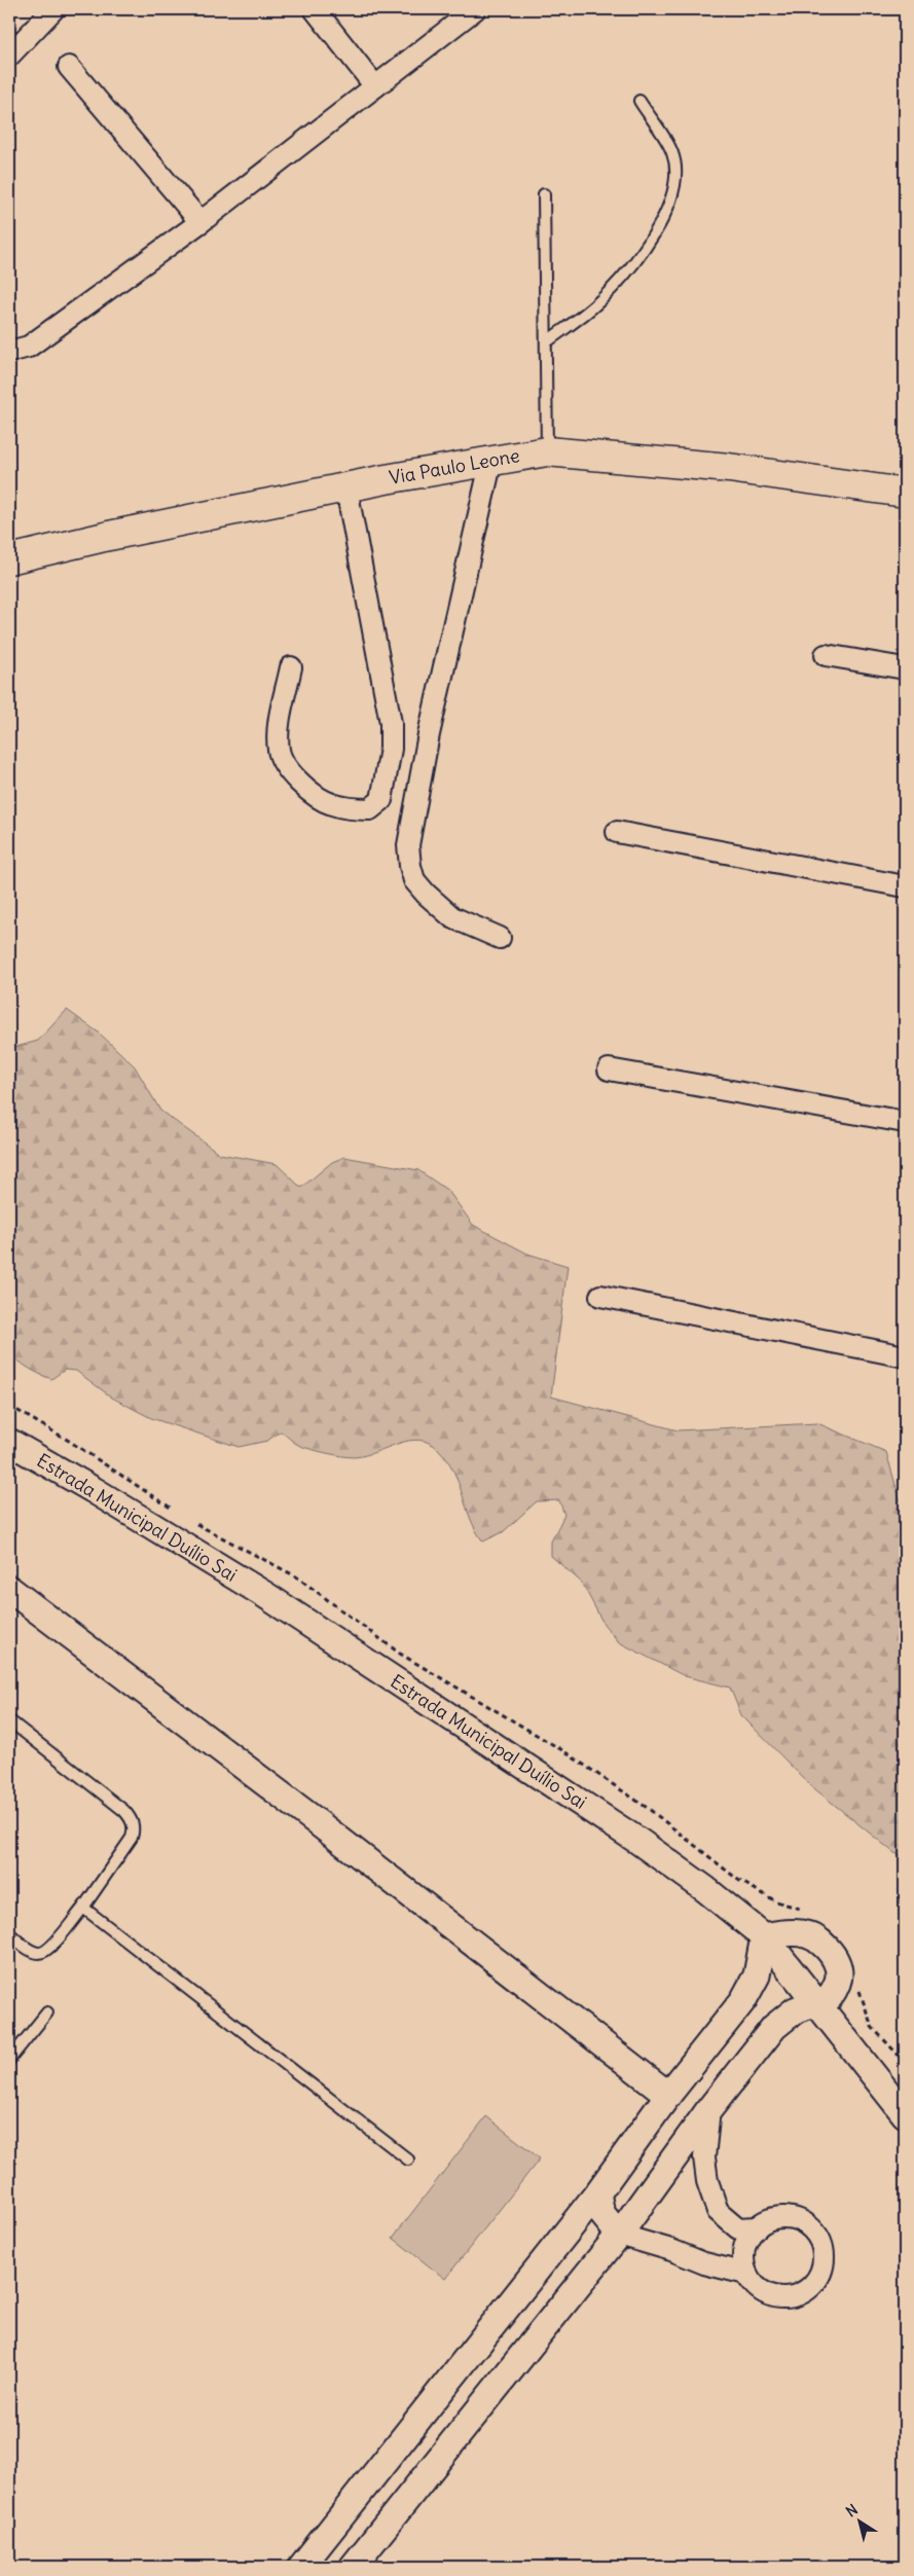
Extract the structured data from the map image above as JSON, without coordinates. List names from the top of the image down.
{
  "streets": {
    "main road": ["Via Paulo Leone"],
    "street": ["Estrada Municipal Duílio Sai"]
  },
  "north": "top left"
}
